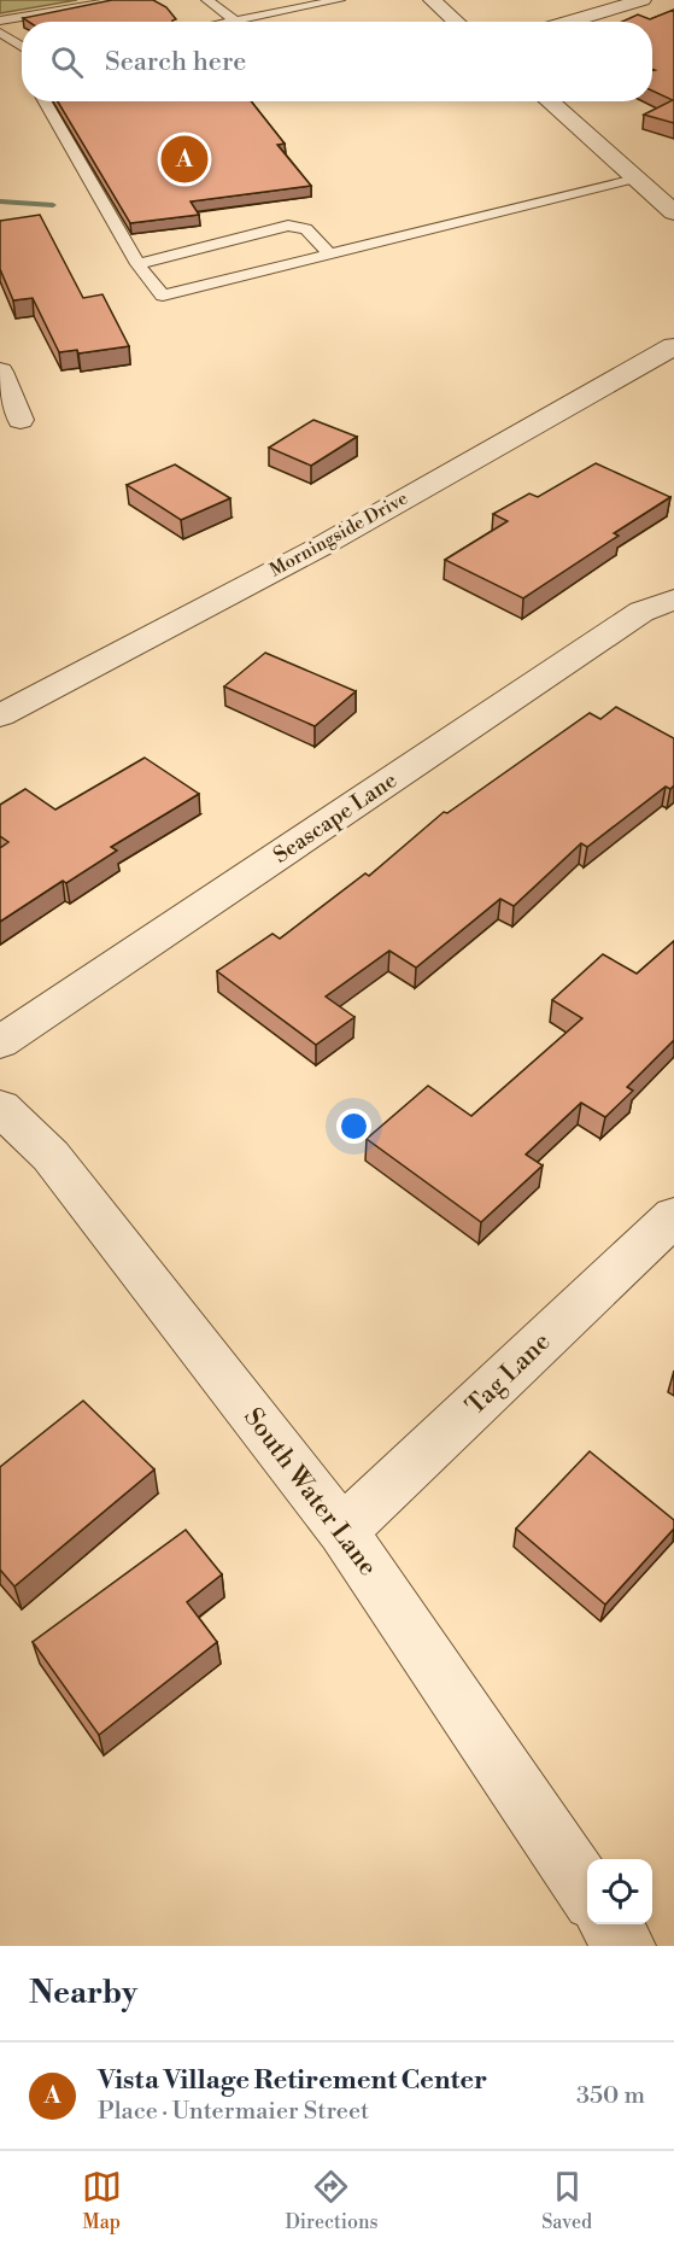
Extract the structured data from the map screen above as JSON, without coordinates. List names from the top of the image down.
{
  "streets": {
    "street": [
      "Morningside Drive",
      "Seascape Lane",
      "Tag Lane",
      "South Water Lane"
    ]
  },
  "crossings": [
    ["Tag Lane", "South Water Lane"]
  ],
  "page": {
    "search": "Search here",
    "pins": "A",
    "heading": "Nearby",
    "list": [
      {
        "mark": "A",
        "name": "Vista Village Retirement Center",
        "note": "Place · Untermaier Street",
        "value": "350 m"
      }
    ],
    "nav": ["Map", "Directions", "Saved"]
  }
}
